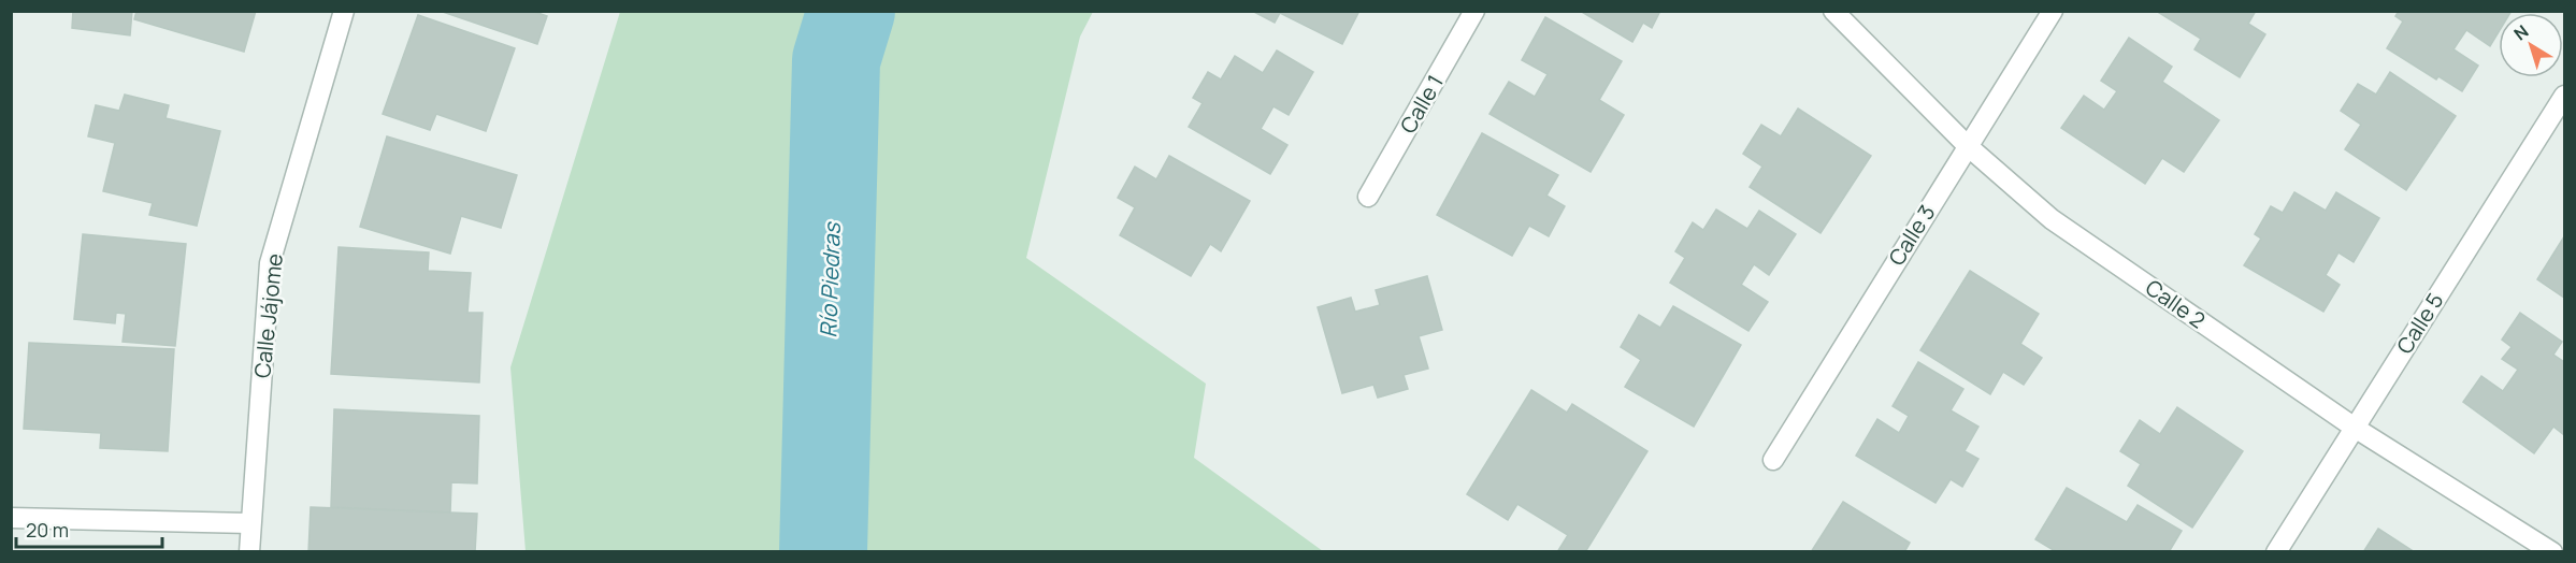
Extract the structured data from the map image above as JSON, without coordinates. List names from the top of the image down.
{
  "streets": {
    "street": [
      "Calle 1",
      "Calle 3",
      "Calle 2",
      "Calle Jájome",
      "Calle 5"
    ]
  },
  "crossings": [
    ["Calle 3", "Calle 2"],
    ["Calle 2", "Calle 5"]
  ],
  "water": ["Río Piedras"],
  "scale_bar": "20 m",
  "north": "top left"
}
